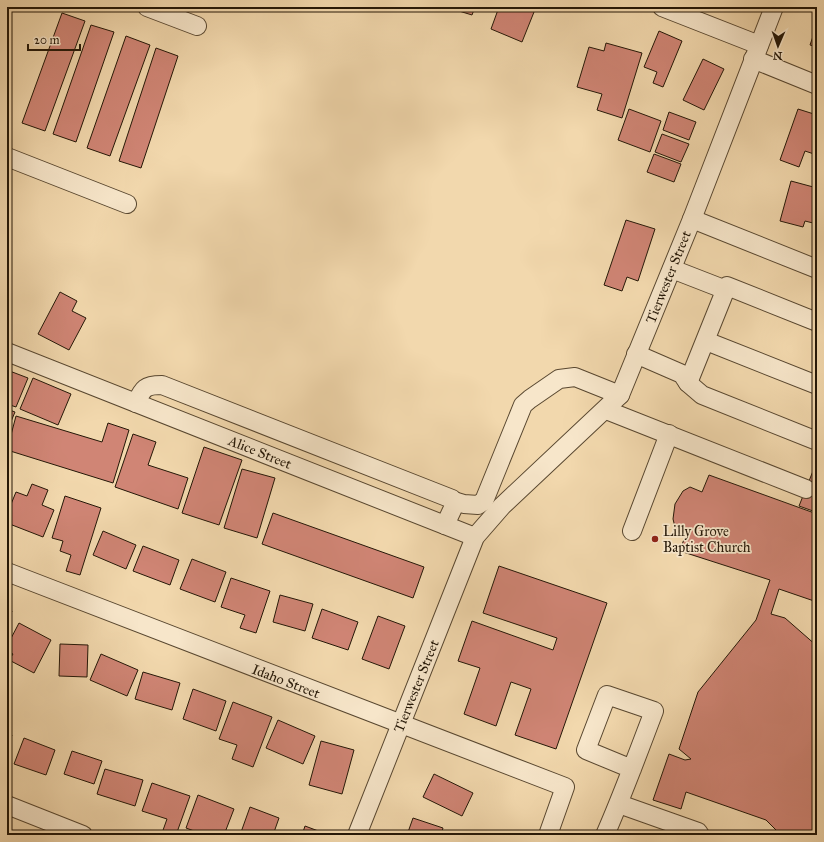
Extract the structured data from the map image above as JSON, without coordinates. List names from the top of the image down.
{
  "streets": {
    "street": ["Tierwester Street", "Alice Street", "Idaho Street"]
  },
  "crossings": [
    ["Tierwester Street", "Alice Street"],
    ["Tierwester Street", "Idaho Street"]
  ],
  "places": ["Lilly Grove Baptist Church"],
  "scale_bar": "20 m",
  "north": "bottom"
}
